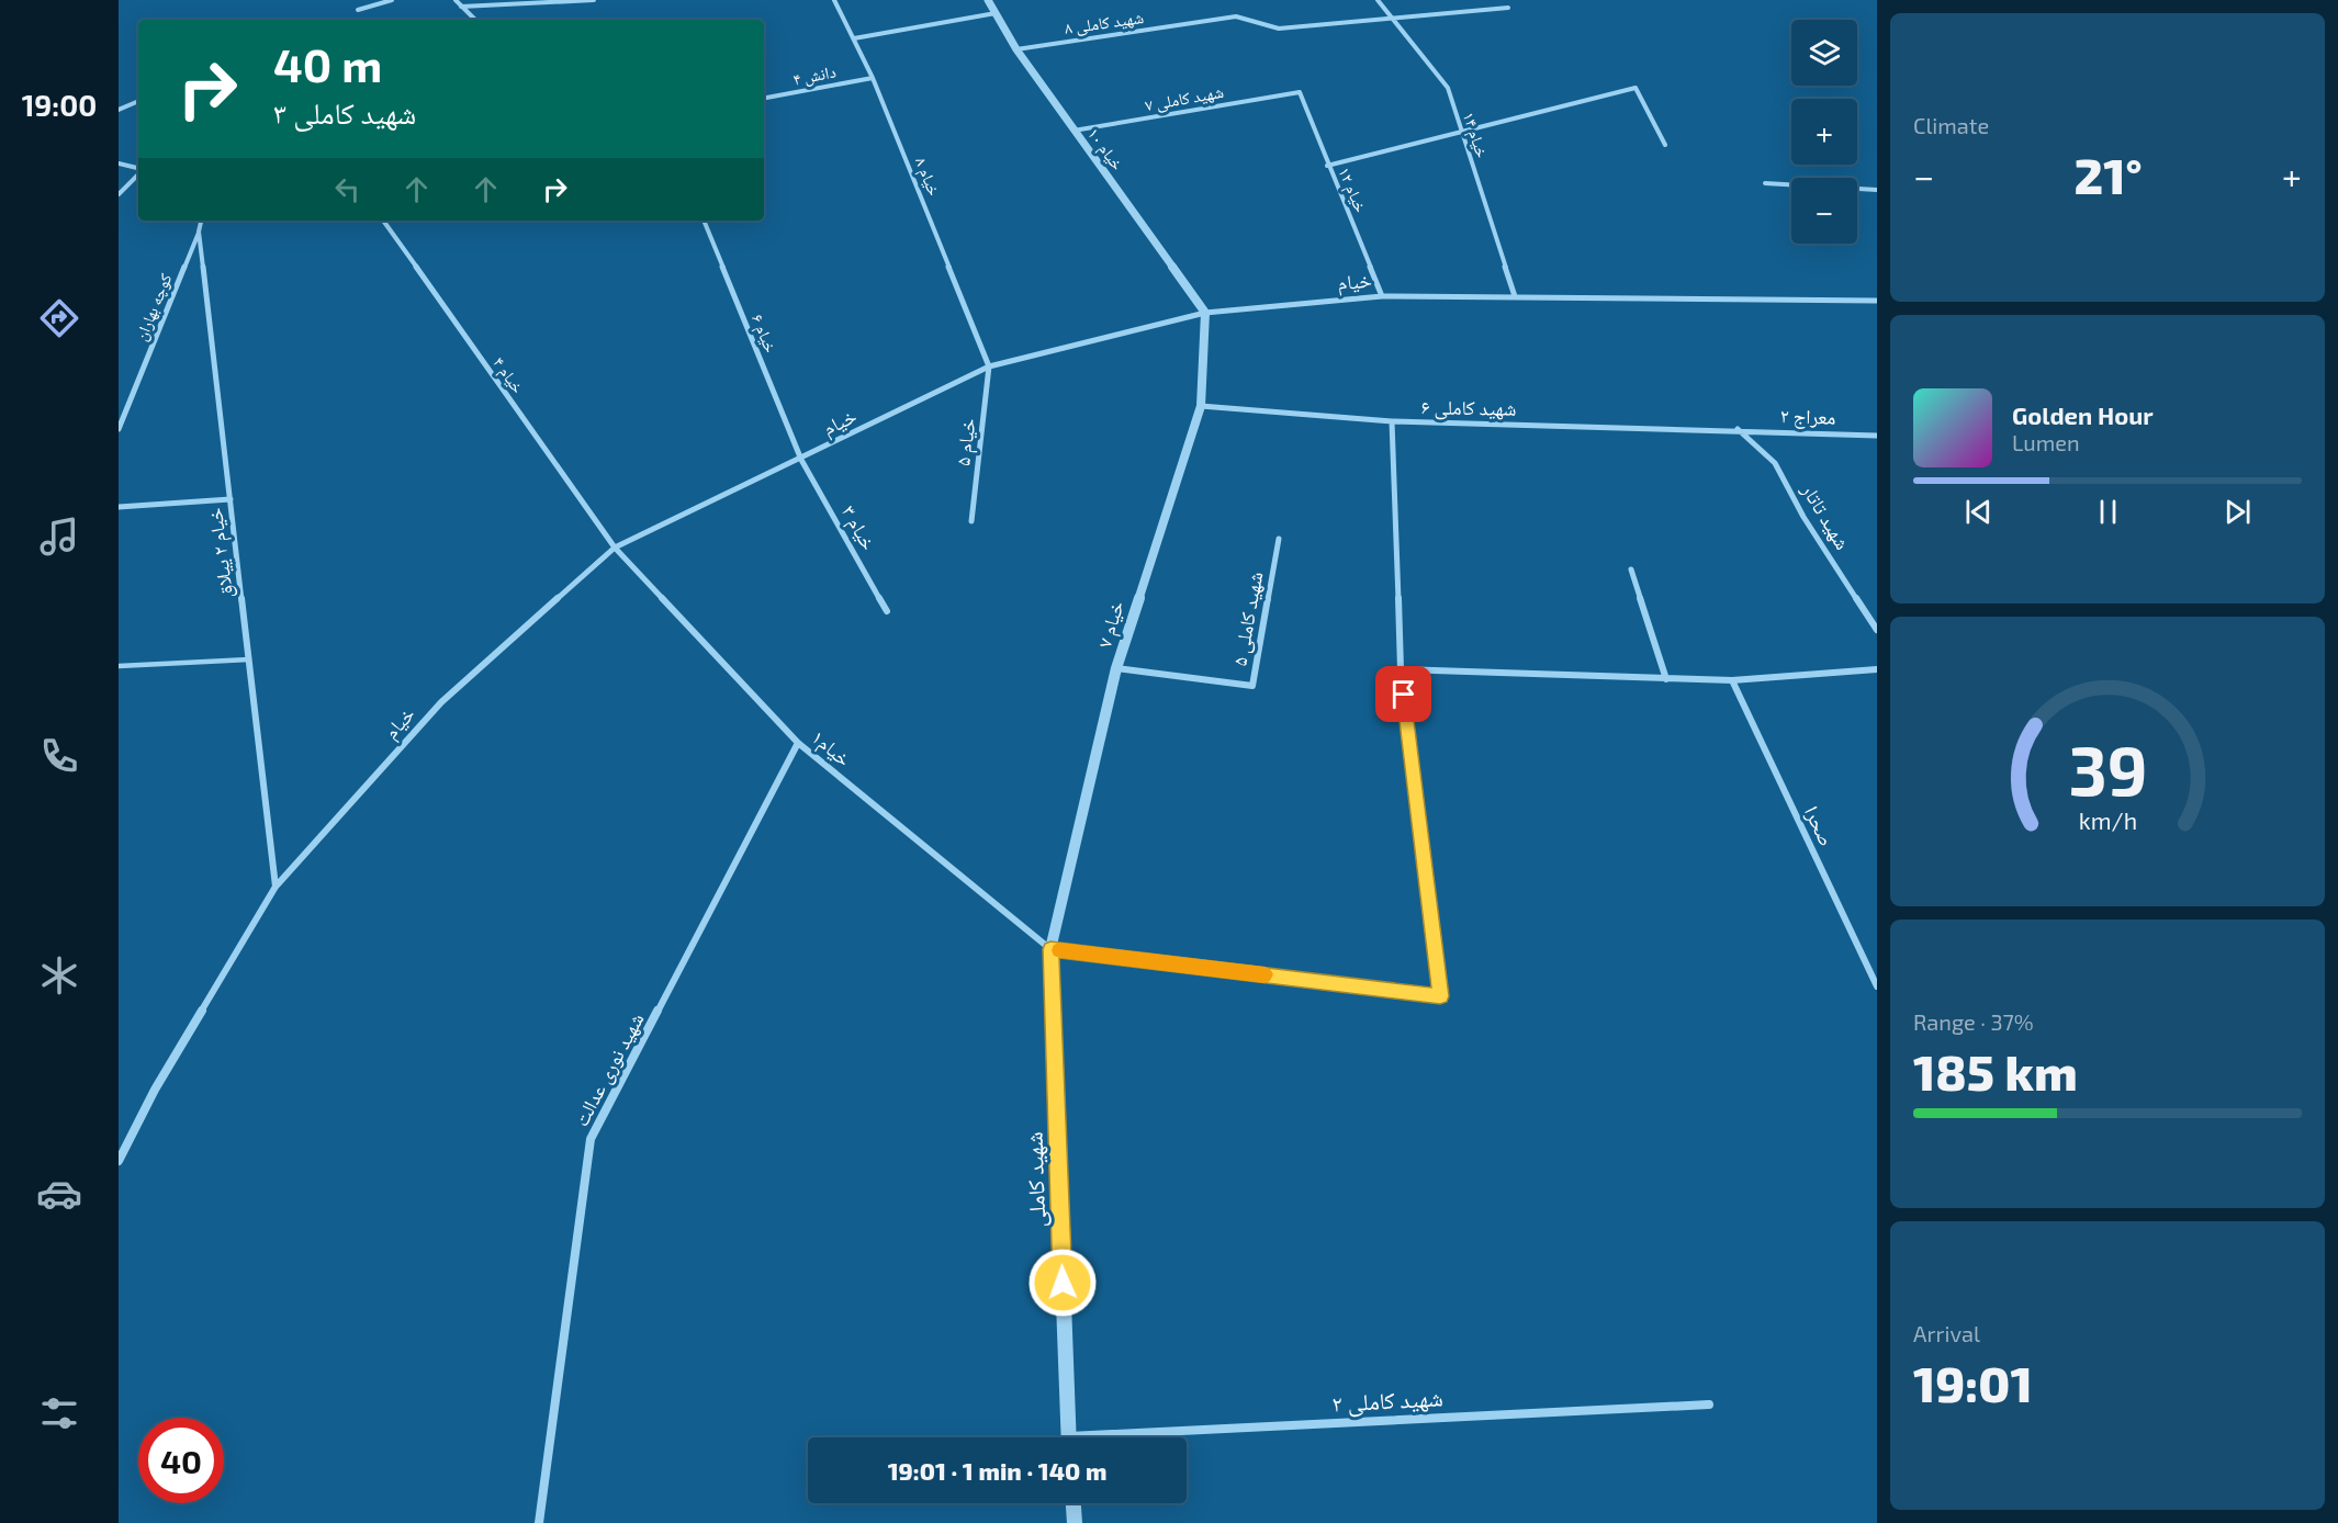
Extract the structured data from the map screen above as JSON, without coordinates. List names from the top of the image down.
{
  "streets": {
    "street": [
      "شهید کاملی ۸",
      "دانش ۴",
      "شهید کاملی ۷",
      "خیام ۱۴",
      "خیام ۱۰",
      "خیام ۸",
      "خیام ۱۲",
      "خیام",
      "کوچه بهاران",
      "خیام ۶",
      "خیام ۴",
      "شهید کاملی ۶",
      "معراج ۲",
      "خیام ۵",
      "شهید تاتار",
      "خیام ۳",
      "خیام ۲ ییلاق",
      "شهید کاملی ۵",
      "خیام ۷",
      "خیام۱",
      "صحرا",
      "شهید نوری عدالت",
      "شهید کاملی",
      "شهید کاملی ۲"
    ]
  },
  "crossings": [
    ["شهید کاملی ۸", "خیام ۱۴"],
    ["شهید کاملی ۸", "خیام ۱۰"],
    ["دانش ۴", "خیام ۸"],
    ["شهید کاملی ۷", "خیام ۱۰"],
    ["شهید کاملی ۷", "خیام ۱۲"],
    ["خیام ۱۴", "خیام"],
    ["خیام ۱۰", "خیام"],
    ["خیام ۱۰", "خیام ۷"],
    ["خیام ۸", "خیام"],
    ["خیام ۸", "خیام ۵"],
    ["خیام ۱۲", "خیام"],
    ["خیام", "خیام ۶"],
    ["خیام", "خیام ۴"],
    ["خیام", "خیام ۵"],
    ["خیام", "خیام ۳"],
    ["خیام", "خیام ۲ ییلاق"],
    ["خیام", "خیام ۷"],
    ["خیام", "خیام۱"],
    ["کوچه بهاران", "خیام ۲ ییلاق"],
    ["خیام ۶", "خیام ۳"],
    ["خیام ۴", "خیام۱"],
    ["شهید کاملی ۶", "معراج ۲"],
    ["شهید کاملی ۶", "شهید تاتار"],
    ["شهید کاملی ۶", "خیام ۷"],
    ["معراج ۲", "شهید تاتار"],
    ["شهید کاملی ۵", "خیام ۷"],
    ["خیام ۷", "خیام۱"],
    ["خیام ۷", "شهید کاملی"],
    ["خیام۱", "شهید نوری عدالت"],
    ["خیام۱", "شهید کاملی"]
  ],
  "page": {
    "tabs": "19:00",
    "tile": [
      "Climate",
      ["Range · 37%", "185 km"],
      ["Arrival", "19:01"]
    ],
    "map_buttons": ["+", "−"],
    "turn": ["40 m", "شهید کاملی ۳"],
    "heat": ["−", "21°", "+"],
    "song": ["Golden Hour", "Lumen"],
    "limit": "40",
    "trip": "19:01 · 1 min · 140 m",
    "gauge": ["39", "km/h"]
  }
}
